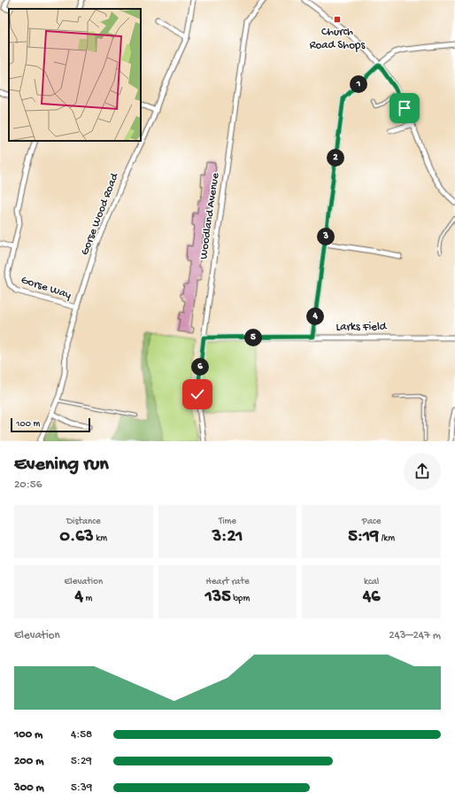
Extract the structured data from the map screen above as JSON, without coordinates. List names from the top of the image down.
{
  "streets": {
    "street": [
      "Gorse Wood Road",
      "Woodland Avenue",
      "Gorse Way",
      "Larks Field"
    ]
  },
  "crossings": [
    ["Gorse Wood Road", "Gorse Way"],
    ["Woodland Avenue", "Larks Field"]
  ],
  "places": {
    "transit": ["Church Road Shops"]
  },
  "scale_bar": "100 m",
  "page": {
    "pins": [
      "1",
      "2",
      "3",
      "4",
      "5",
      "6"
    ],
    "scale": "100 m",
    "heading": ["Evening run", "20:56"],
    "stats": [
      ["Distance", "0.63 km"],
      ["Time", "3:21"],
      ["Pace", "5:19 /km"],
      ["Elevation", "4 m"],
      ["Heart rate", "135 bpm"],
      ["kcal", "46"]
    ],
    "chart": ["Elevation", "243–247 m"],
    "list": [
      {
        "name": "100 m",
        "note": "4:58"
      },
      {
        "name": "200 m",
        "note": "5:29"
      },
      {
        "name": "300 m",
        "note": "5:39"
      }
    ]
  }
}
